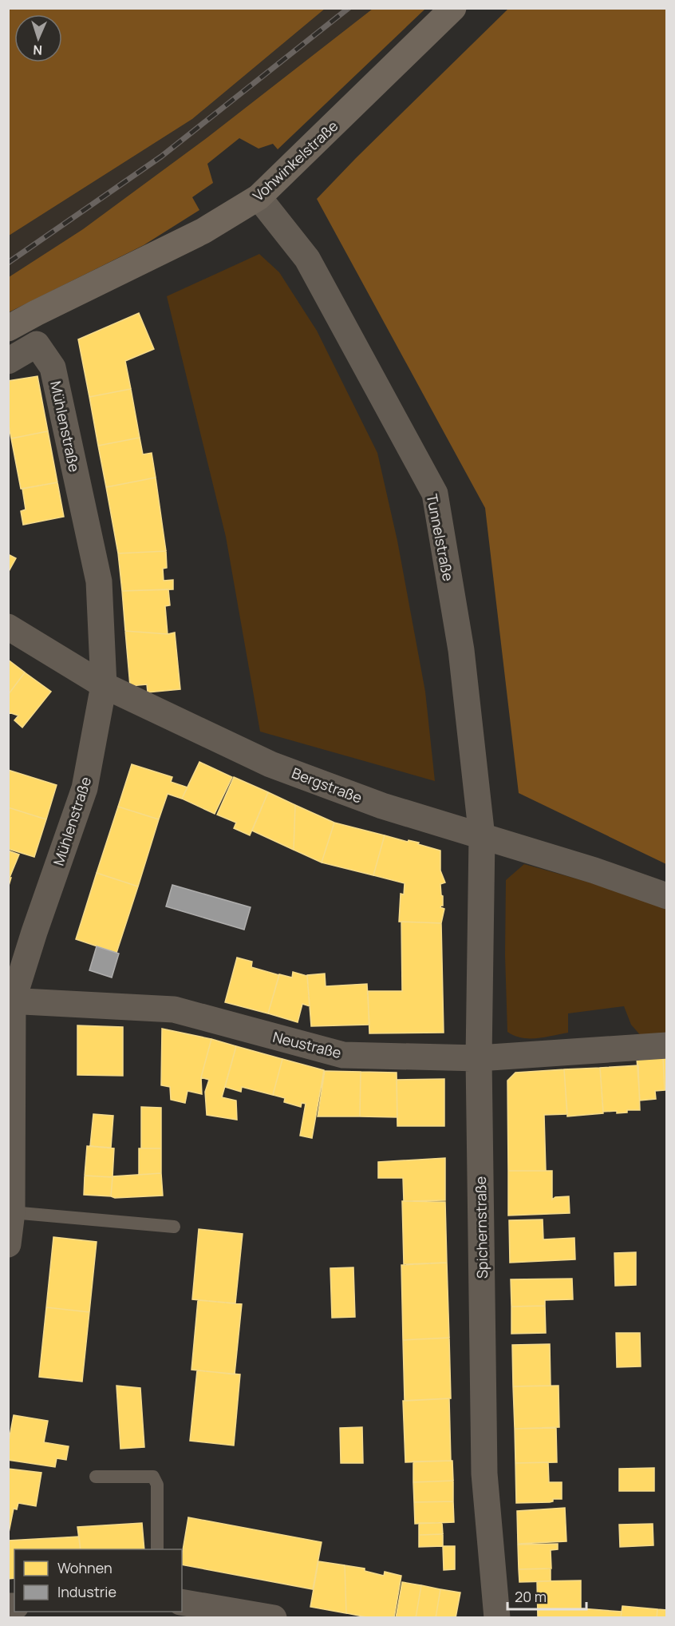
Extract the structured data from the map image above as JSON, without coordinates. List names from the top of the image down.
{
  "streets": {
    "main road": ["Vohwinkelstraße"],
    "street": [
      "Mühlenstraße",
      "Tunnelstraße",
      "Bergstraße",
      "Neustraße",
      "Spichernstraße"
    ]
  },
  "crossings": [
    ["Vohwinkelstraße", "Tunnelstraße"],
    ["Mühlenstraße", "Bergstraße"],
    ["Mühlenstraße", "Neustraße"],
    ["Tunnelstraße", "Bergstraße"],
    ["Tunnelstraße", "Spichernstraße"],
    ["Bergstraße", "Spichernstraße"],
    ["Neustraße", "Spichernstraße"]
  ],
  "legend": ["Wohnen", "Industrie"],
  "scale_bar": "20 m",
  "north": "bottom"
}
